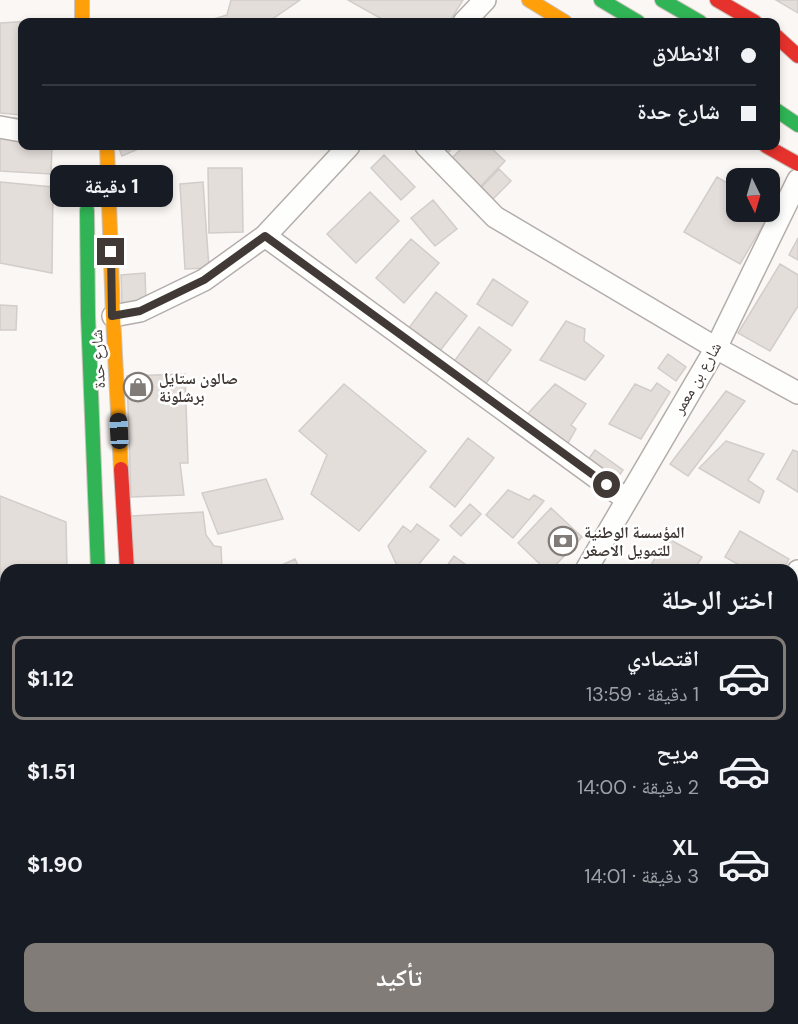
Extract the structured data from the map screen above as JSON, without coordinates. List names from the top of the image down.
{
  "streets": {
    "main road": ["شارع حدة"],
    "street": ["شارع بن معمر"]
  },
  "places": {
    "shop": ["صالون ستايل برشلونة"],
    "bank": ["المؤسسة الوطنية للتمويل الاصغر"]
  },
  "north": "bottom",
  "page": {
    "banner": ["الانطلاق", "شارع حدة"],
    "bubble": "1 دقيقة",
    "heading": "اختر الرحلة",
    "list": [
      {
        "name": "اقتصادي",
        "note": "1 دقيقة · 13:59",
        "value": "$1.12"
      },
      {
        "name": "مريح",
        "note": "2 دقيقة · 14:00",
        "value": "$1.51"
      },
      {
        "name": "XL",
        "note": "3 دقيقة · 14:01",
        "value": "$1.90"
      }
    ],
    "buttons": "تأكيد"
  }
}
